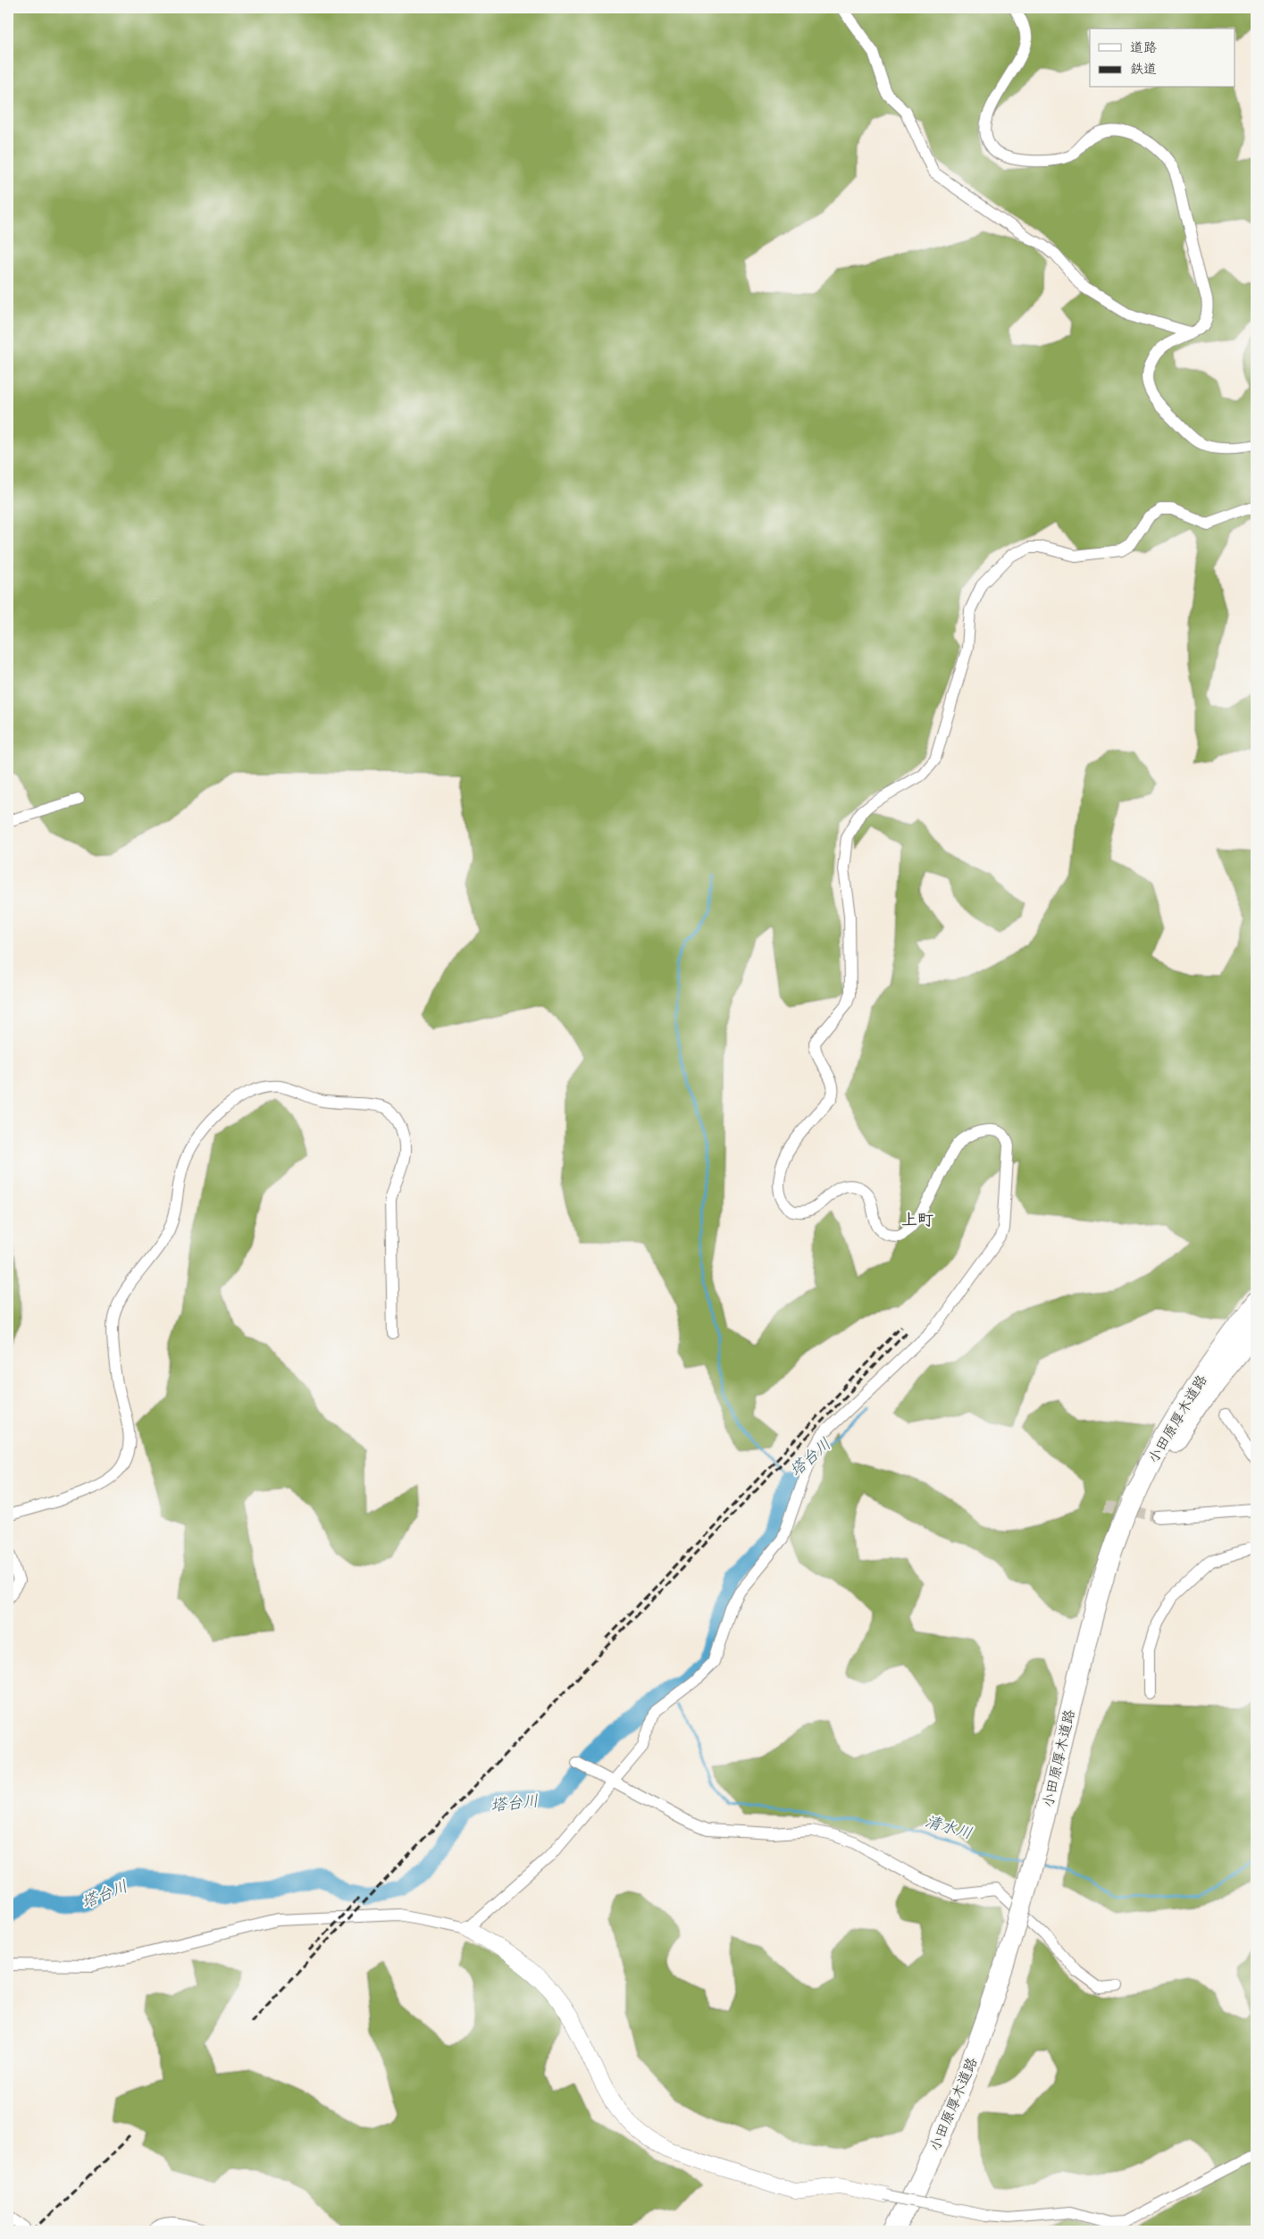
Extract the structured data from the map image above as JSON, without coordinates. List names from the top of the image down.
{
  "streets": {
    "highway": ["小田原厚木道路"]
  },
  "districts": ["上町"],
  "water": ["塔台川", "清水川"],
  "legend": ["道路", "鉄道"]
}
